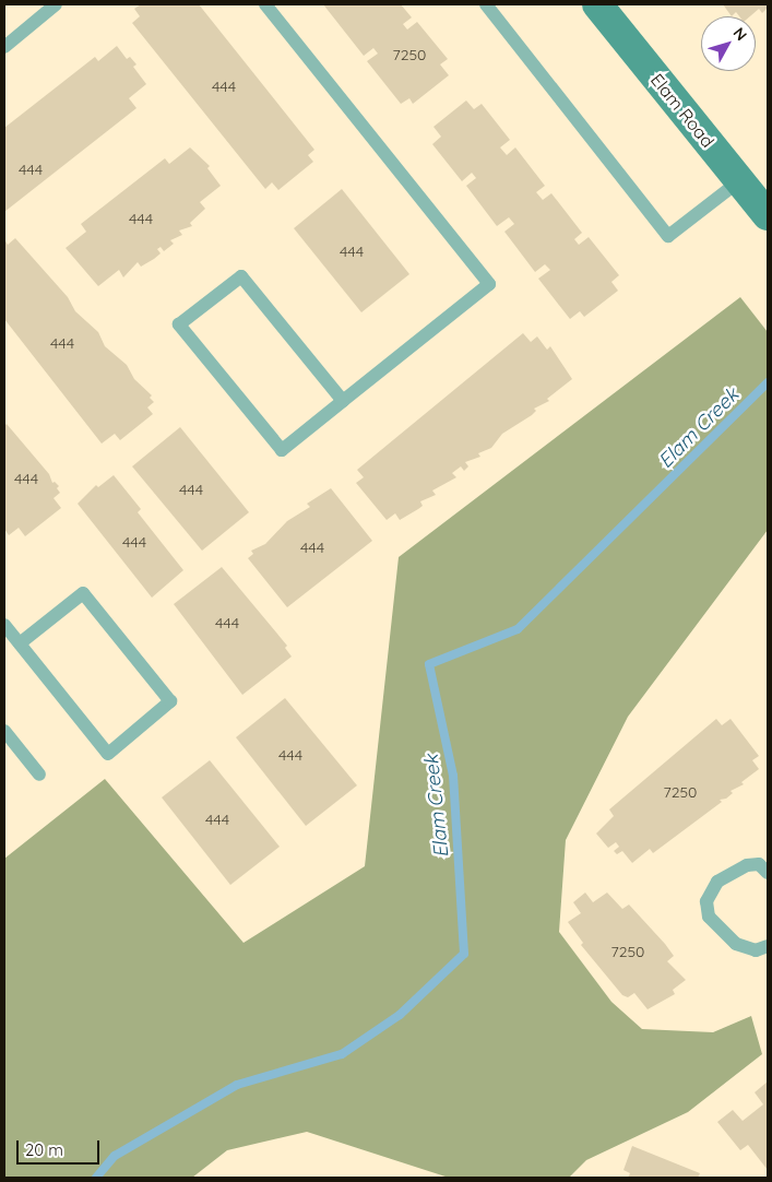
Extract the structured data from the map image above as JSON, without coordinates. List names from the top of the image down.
{
  "streets": {
    "main road": ["Elam Road"]
  },
  "water": ["Elam Creek"],
  "house_numbers": [
    "7250",
    "444",
    "444",
    "444",
    "444",
    "444",
    "444",
    "444",
    "444",
    "444",
    "444",
    "444",
    "7250",
    "444",
    "7250"
  ],
  "scale_bar": "20 m",
  "north": "top right"
}
